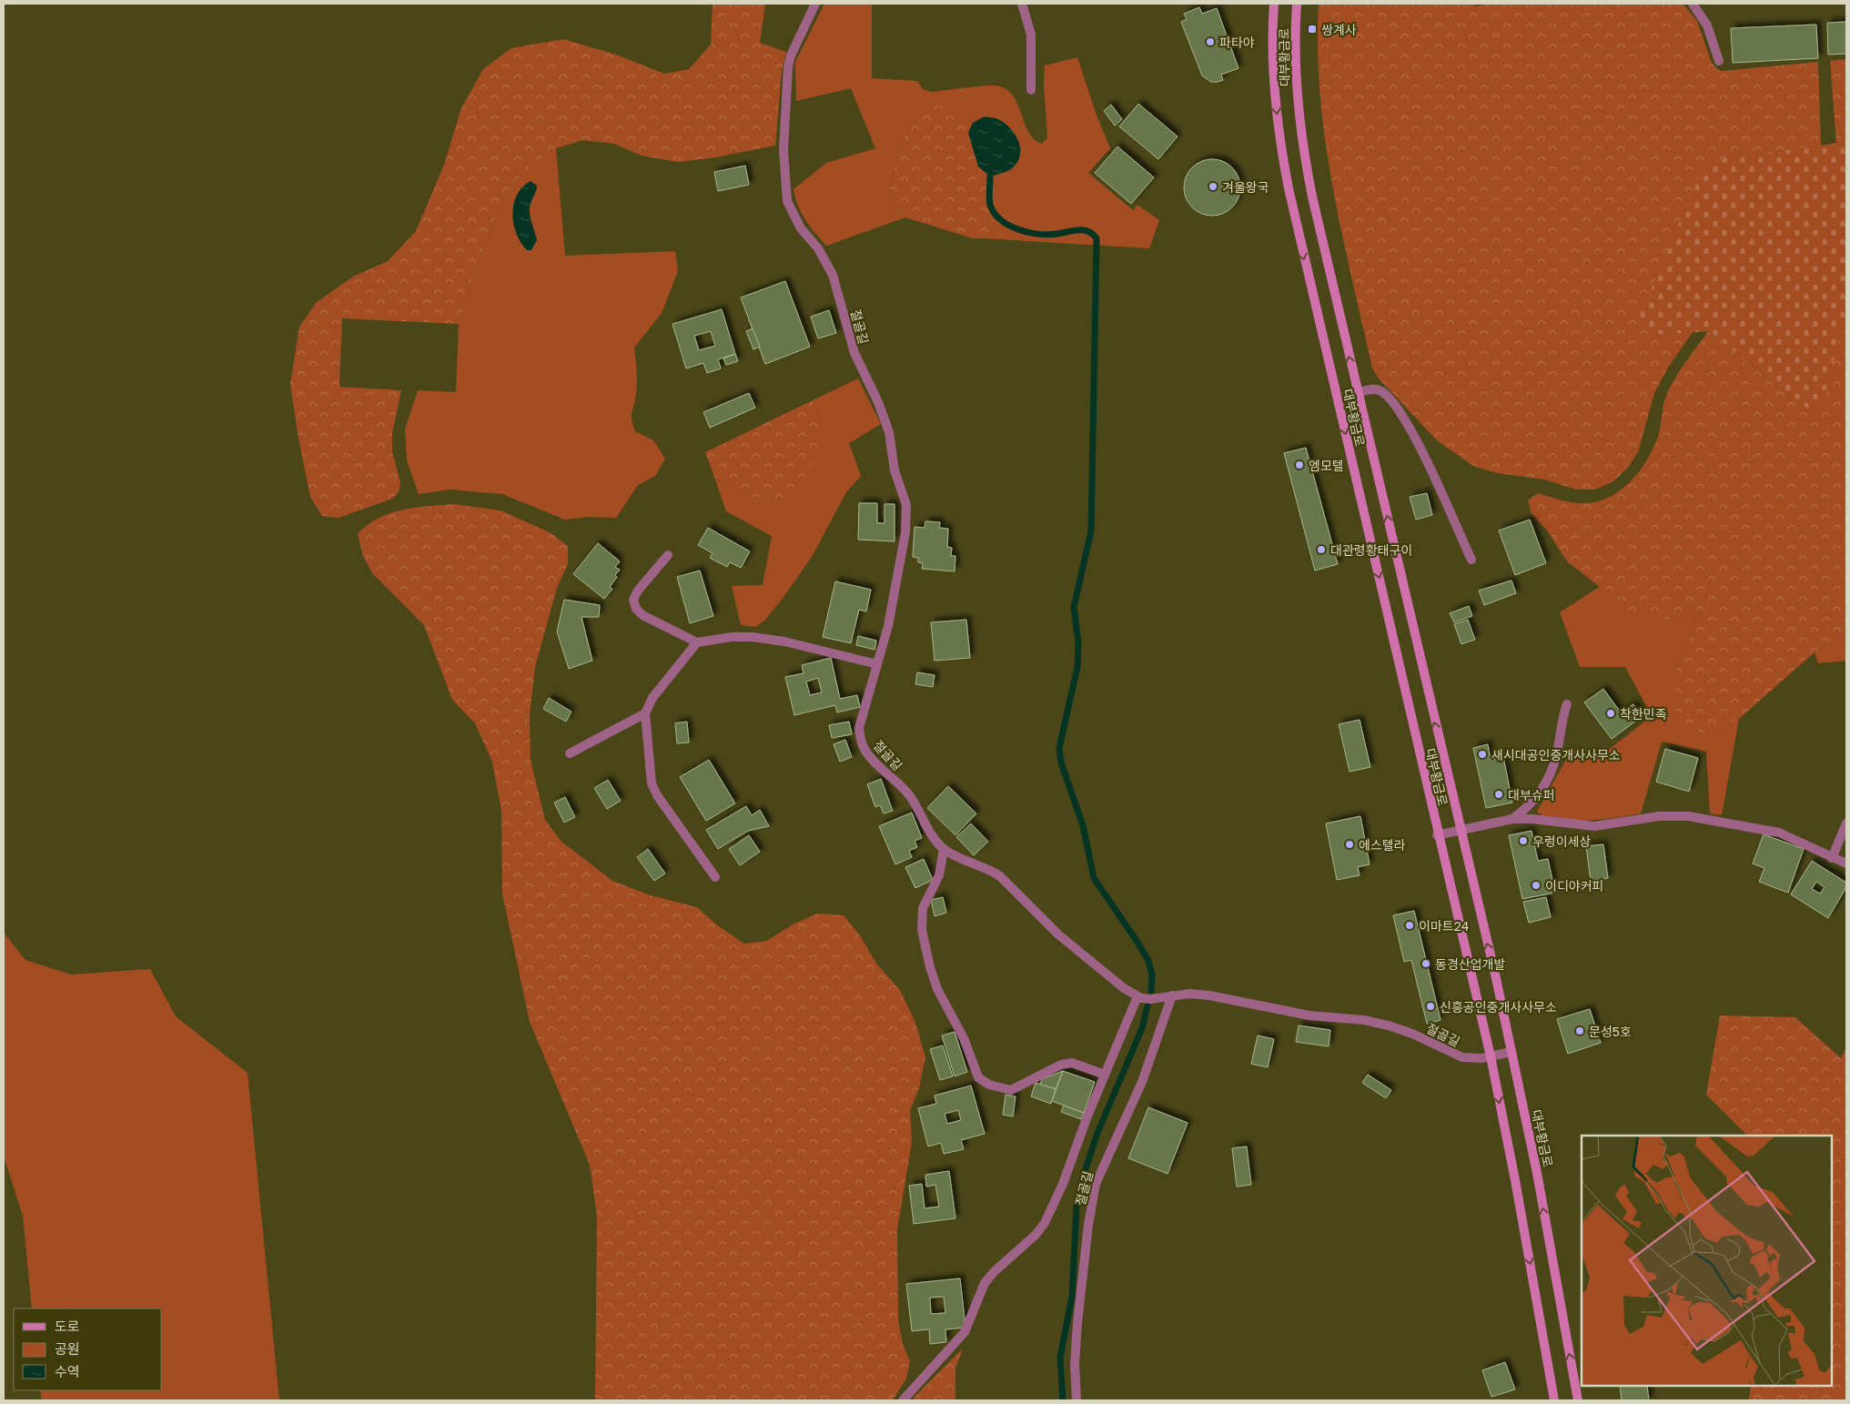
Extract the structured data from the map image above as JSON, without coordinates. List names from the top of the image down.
{
  "streets": {
    "main road": ["대부황금로"],
    "lane": ["절골길"]
  },
  "crossings": [
    ["대부황금로", "절골길"]
  ],
  "places": {
    "transit": ["쌍계사"],
    "other": [
      "파타야",
      "겨울왕국",
      "엠모텔",
      "대관령황태구이",
      "착한민족",
      "새시대공인중개사사무소",
      "대부슈퍼",
      "우렁이세상",
      "에스텔라",
      "이디야커피",
      "이마트24",
      "동경산업개발",
      "신흥공인중개사사무소",
      "문성5호"
    ]
  },
  "legend": ["도로", "공원", "수역"]
}
